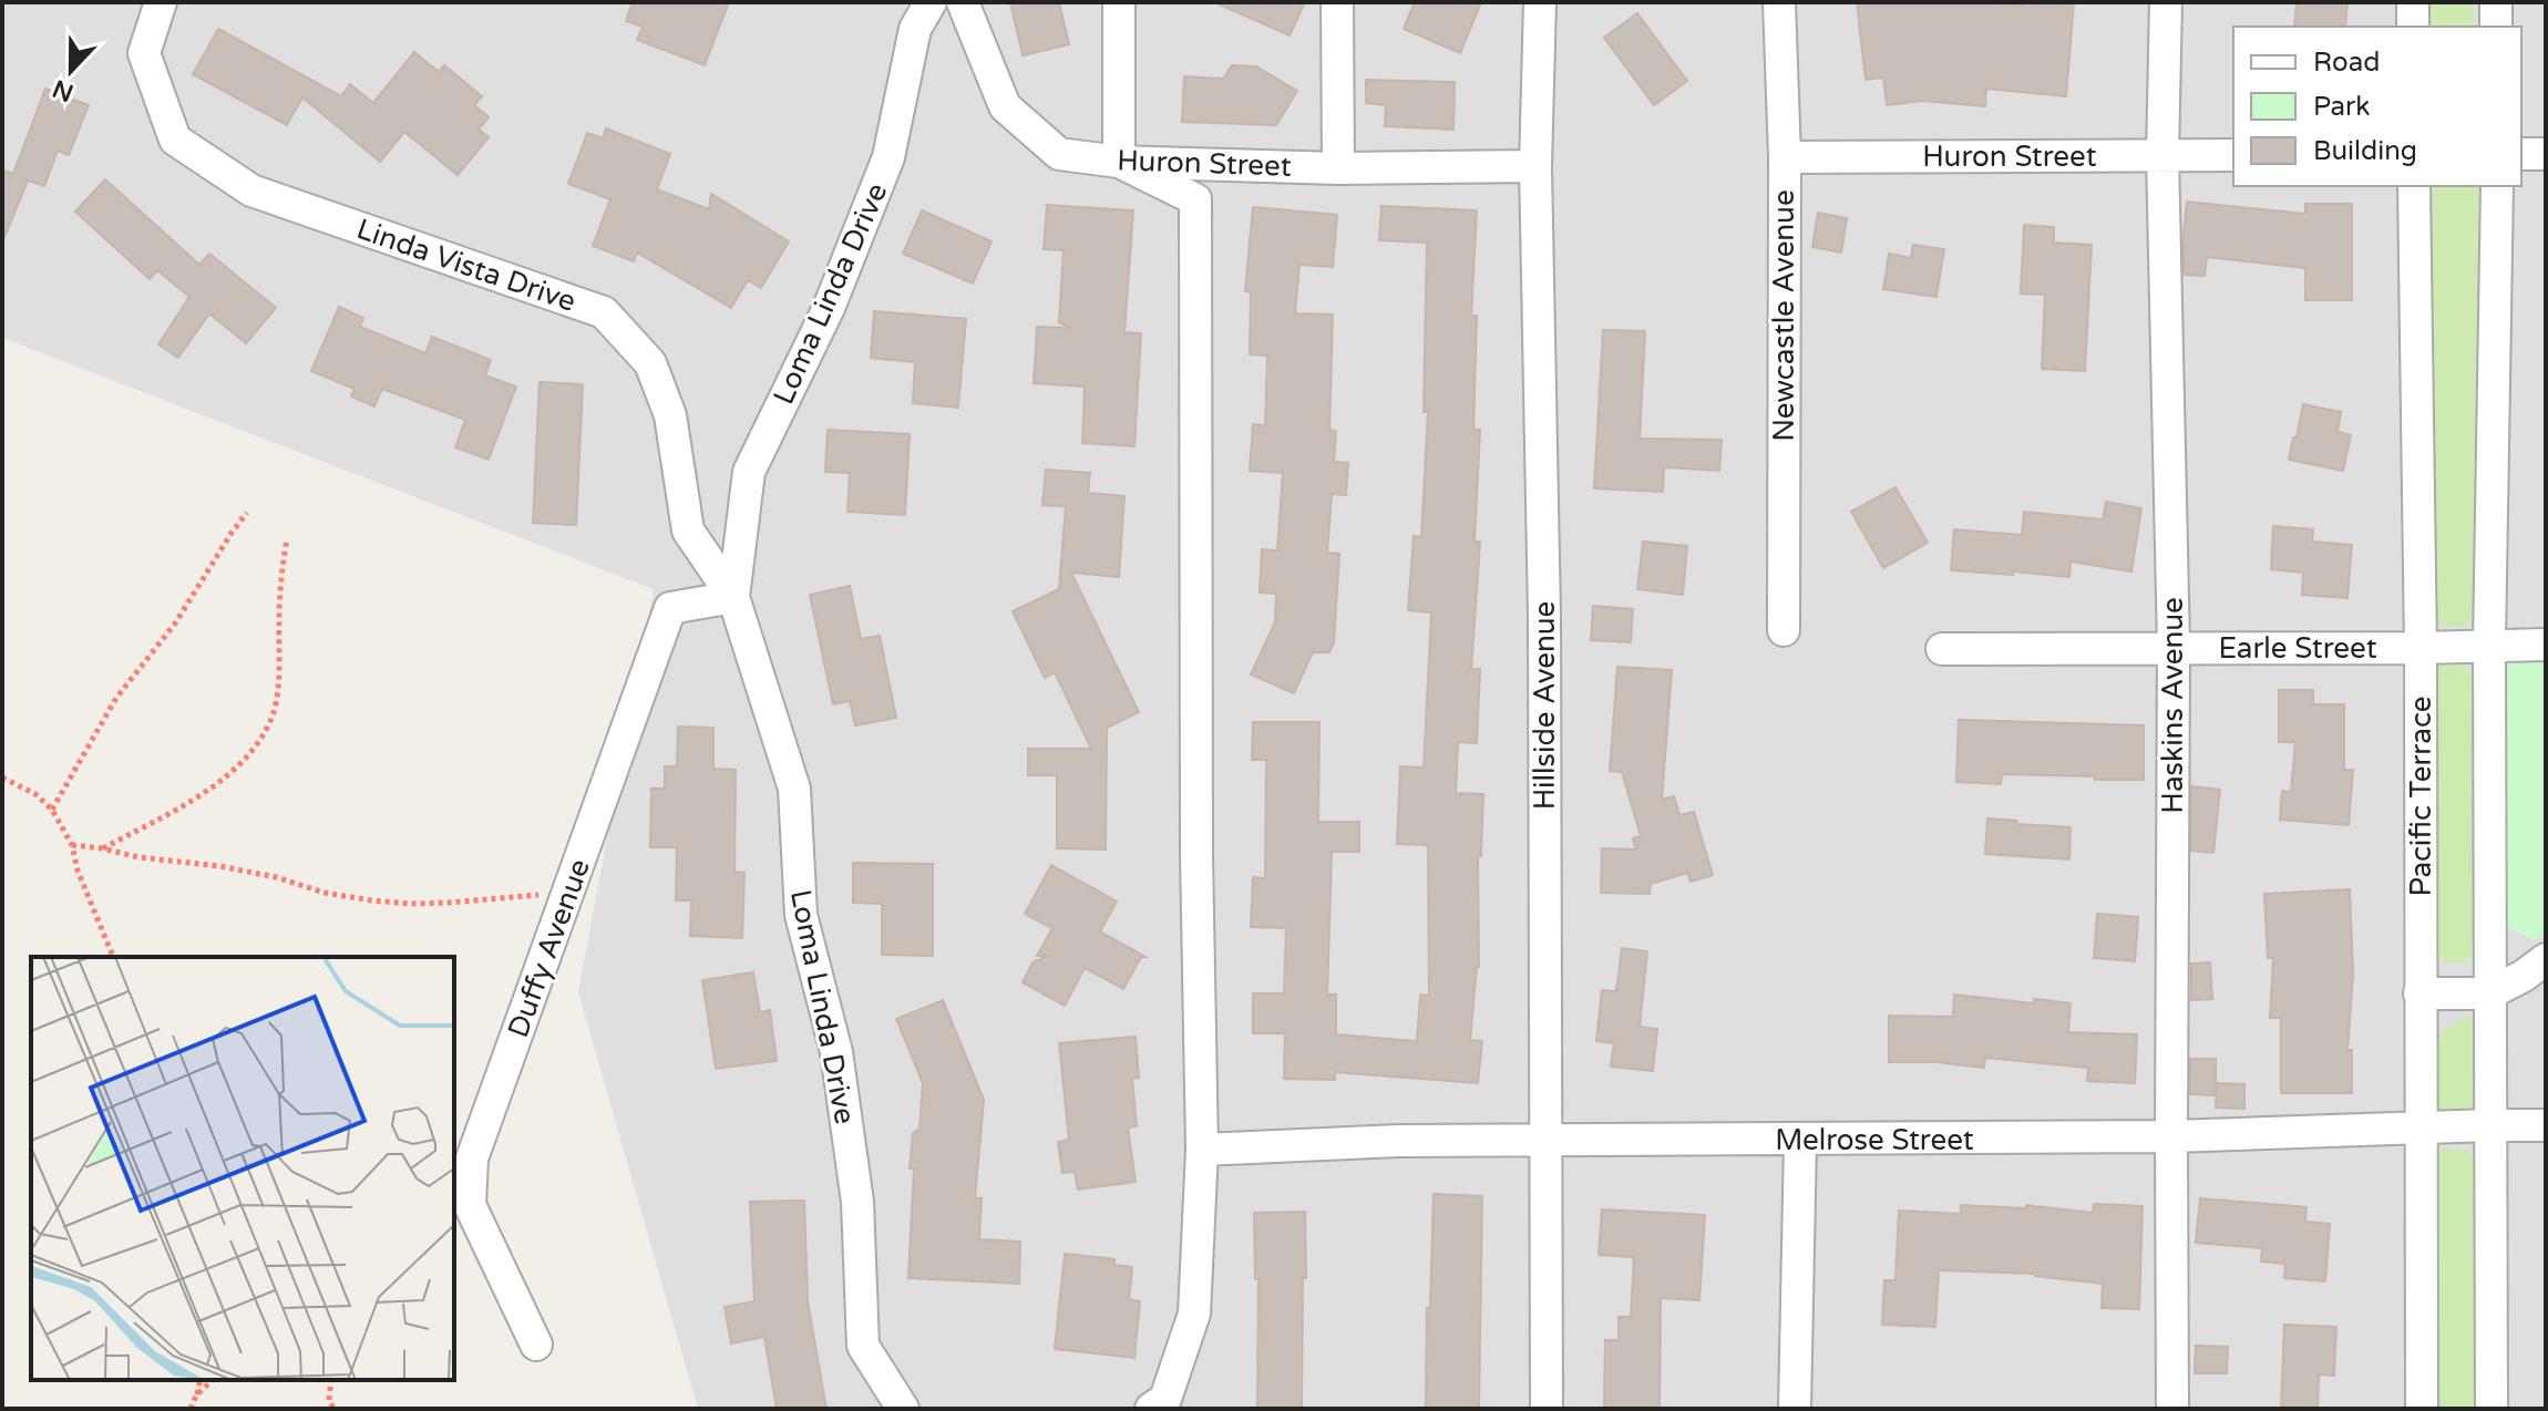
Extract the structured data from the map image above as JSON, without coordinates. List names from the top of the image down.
{
  "streets": {
    "street": [
      "Huron Street",
      "Linda Vista Drive",
      "Loma Linda Drive",
      "Newcastle Avenue",
      "Earle Street",
      "Hillside Avenue",
      "Haskins Avenue",
      "Pacific Terrace",
      "Duffy Avenue",
      "Melrose Street"
    ]
  },
  "crossings": [
    ["Huron Street", "Newcastle Avenue"],
    ["Huron Street", "Hillside Avenue"],
    ["Huron Street", "Haskins Avenue"],
    ["Linda Vista Drive", "Loma Linda Drive"],
    ["Linda Vista Drive", "Duffy Avenue"],
    ["Loma Linda Drive", "Duffy Avenue"],
    ["Earle Street", "Haskins Avenue"],
    ["Earle Street", "Pacific Terrace"],
    ["Hillside Avenue", "Melrose Street"],
    ["Haskins Avenue", "Melrose Street"],
    ["Pacific Terrace", "Melrose Street"]
  ],
  "legend": ["Road", "Park", "Building"],
  "north": "bottom"
}
